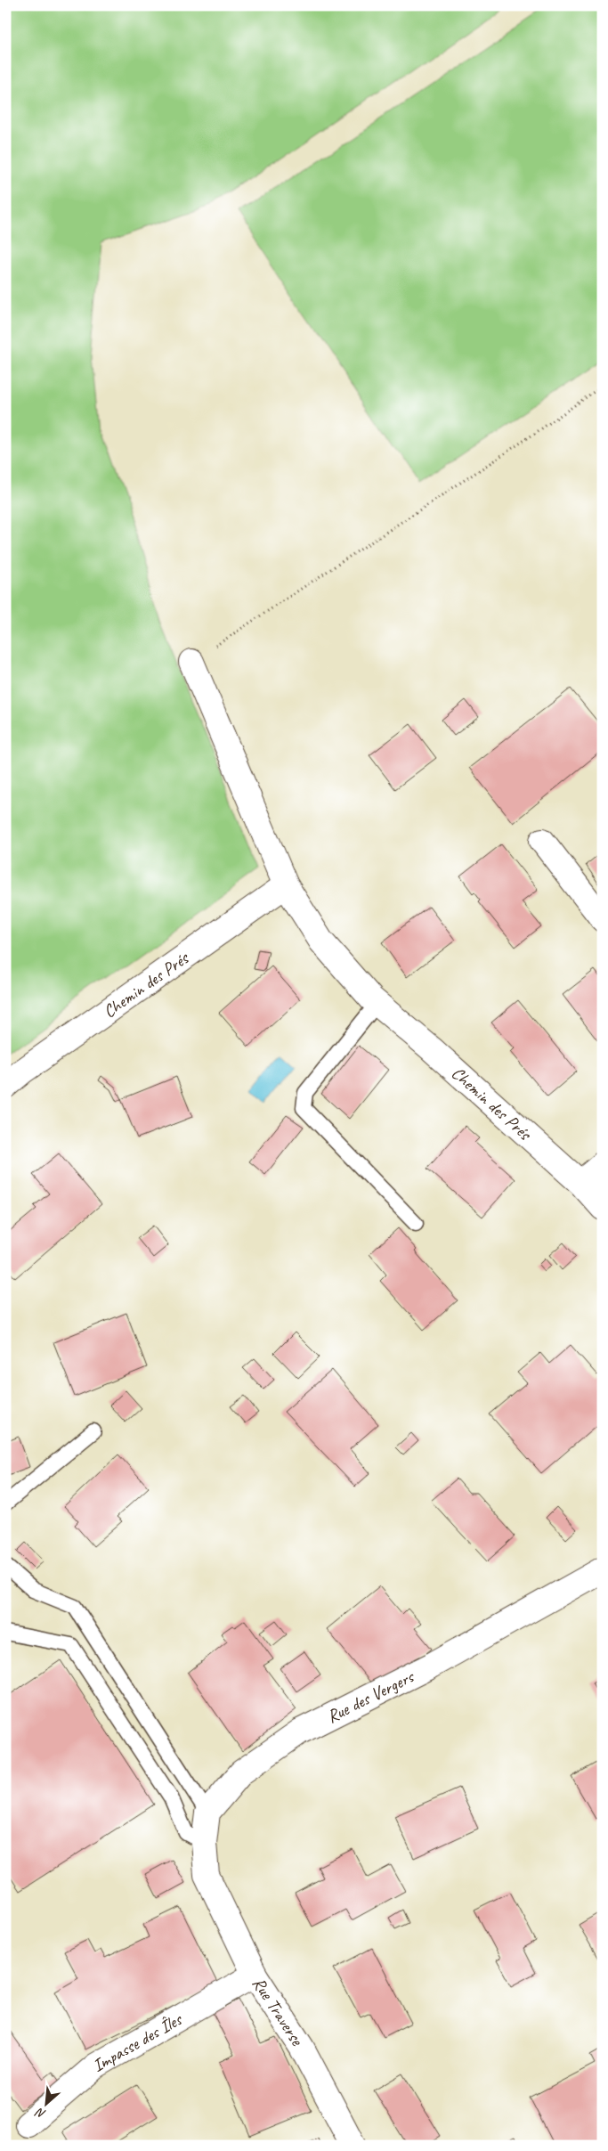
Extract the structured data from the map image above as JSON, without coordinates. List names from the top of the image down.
{
  "streets": {
    "street": [
      "Chemin des Prés",
      "Rue des Vergers",
      "Rue Traverse",
      "Impasse des Îles"
    ]
  },
  "crossings": [
    ["Rue Traverse", "Impasse des Îles"]
  ],
  "north": "bottom left"
}
